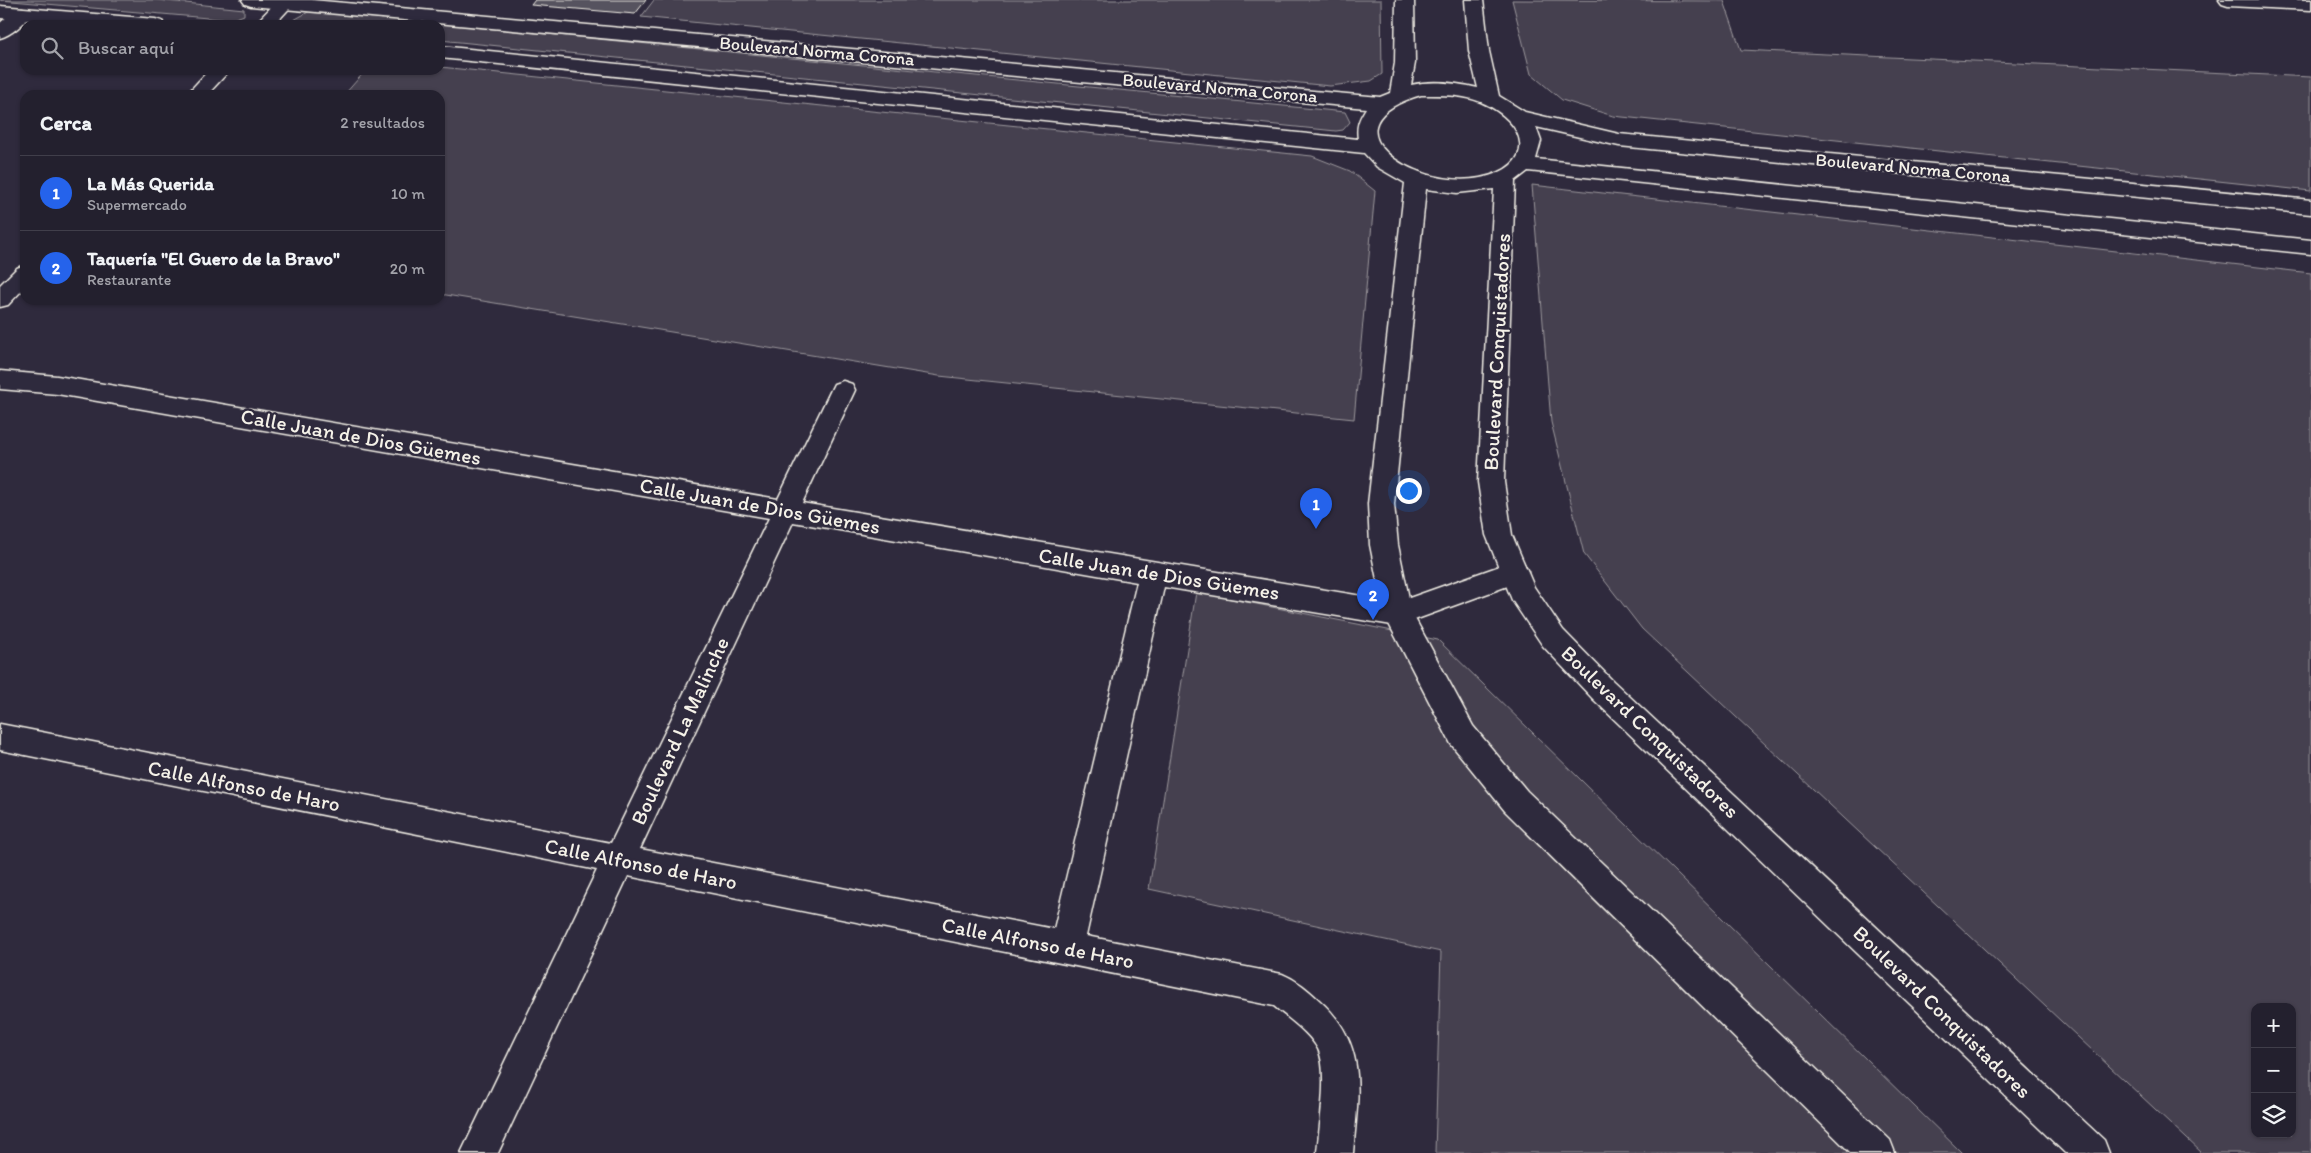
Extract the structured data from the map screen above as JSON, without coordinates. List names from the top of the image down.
{
  "streets": {
    "street": [
      "Boulevard Norma Corona",
      "Boulevard Conquistadores",
      "Calle Juan de Dios Güemes",
      "Boulevard La Malinche",
      "Calle Alfonso de Haro"
    ]
  },
  "crossings": [
    ["Boulevard Norma Corona", "Boulevard Conquistadores"],
    ["Boulevard Conquistadores", "Calle Juan de Dios Güemes"],
    ["Calle Juan de Dios Güemes", "Boulevard La Malinche"],
    ["Boulevard La Malinche", "Calle Alfonso de Haro"]
  ],
  "page": {
    "search": "Buscar aquí",
    "heading": ["Cerca", "2 resultados"],
    "list": [
      {
        "mark": "1",
        "name": "La Más Querida",
        "note": "Supermercado",
        "value": "10 m"
      },
      {
        "mark": "2",
        "name": "Taquería \"El Guero de la Bravo\"",
        "note": "Restaurante",
        "value": "20 m"
      }
    ],
    "pins": ["1", "2"],
    "map_buttons": ["+", "−"]
  }
}
